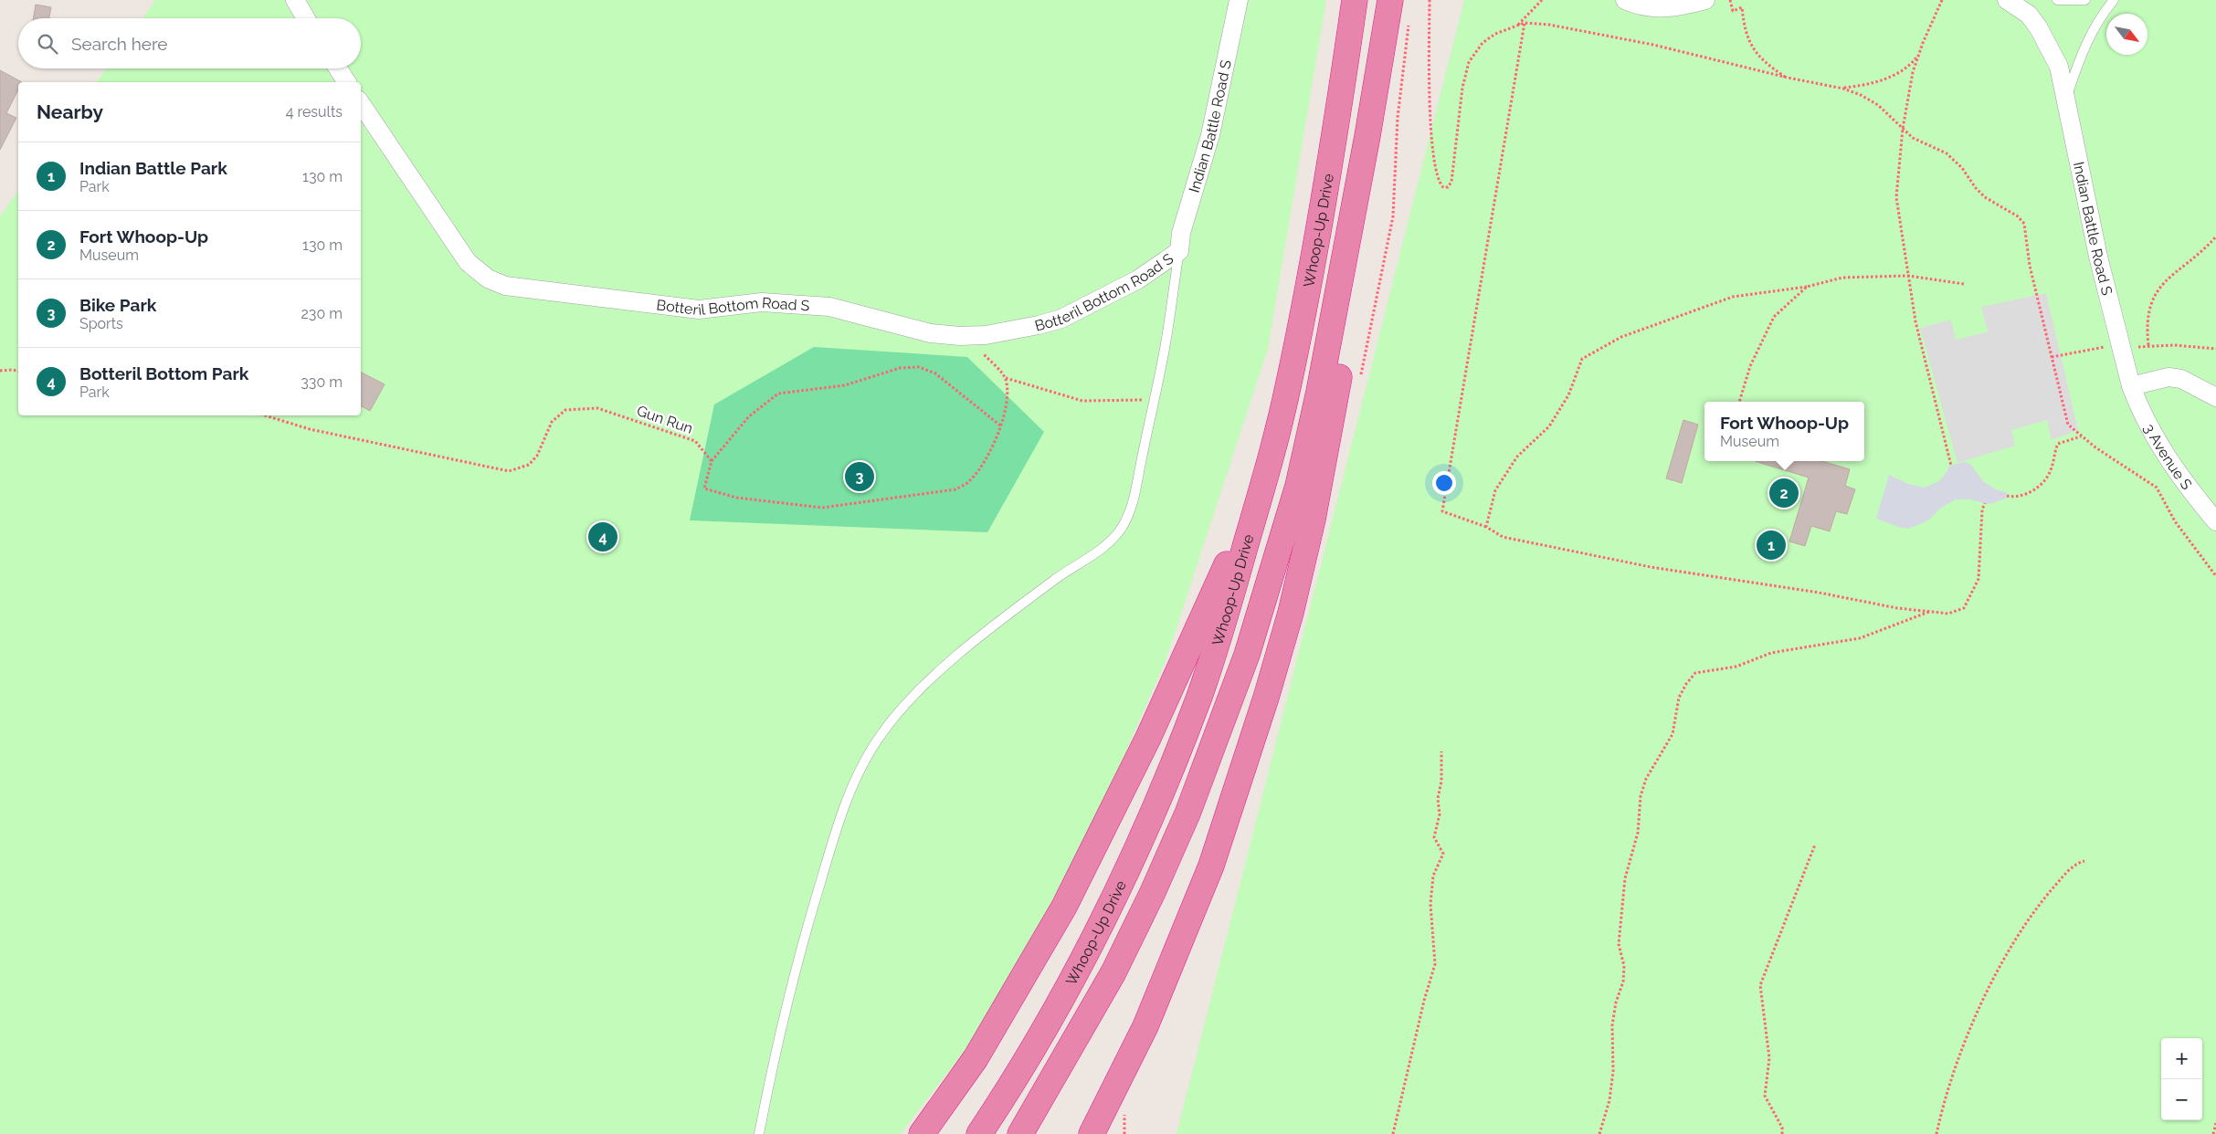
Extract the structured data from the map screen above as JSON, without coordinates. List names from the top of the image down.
{
  "streets": {
    "highway": ["Whoop-Up Drive"],
    "street": ["Indian Battle Road S", "Botteril Bottom Road S", "3 Avenue S"],
    "path": ["Gun Run"]
  },
  "crossings": [
    ["Indian Battle Road S", "Botteril Bottom Road S"],
    ["Indian Battle Road S", "3 Avenue S"]
  ],
  "north": "bottom right",
  "page": {
    "search": "Search here",
    "heading": ["Nearby", "4 results"],
    "list": [
      {
        "mark": "1",
        "name": "Indian Battle Park",
        "note": "Park",
        "value": "130 m"
      },
      {
        "mark": "2",
        "name": "Fort Whoop-Up",
        "note": "Museum",
        "value": "130 m"
      },
      {
        "mark": "3",
        "name": "Bike Park",
        "note": "Sports",
        "value": "230 m"
      },
      {
        "mark": "4",
        "name": "Botteril Bottom Park",
        "note": "Park",
        "value": "330 m"
      }
    ],
    "popup": ["Fort Whoop-Up", "Museum"],
    "pins": [
      "3",
      "2",
      "4",
      "1"
    ],
    "map_buttons": ["+", "−"]
  }
}
